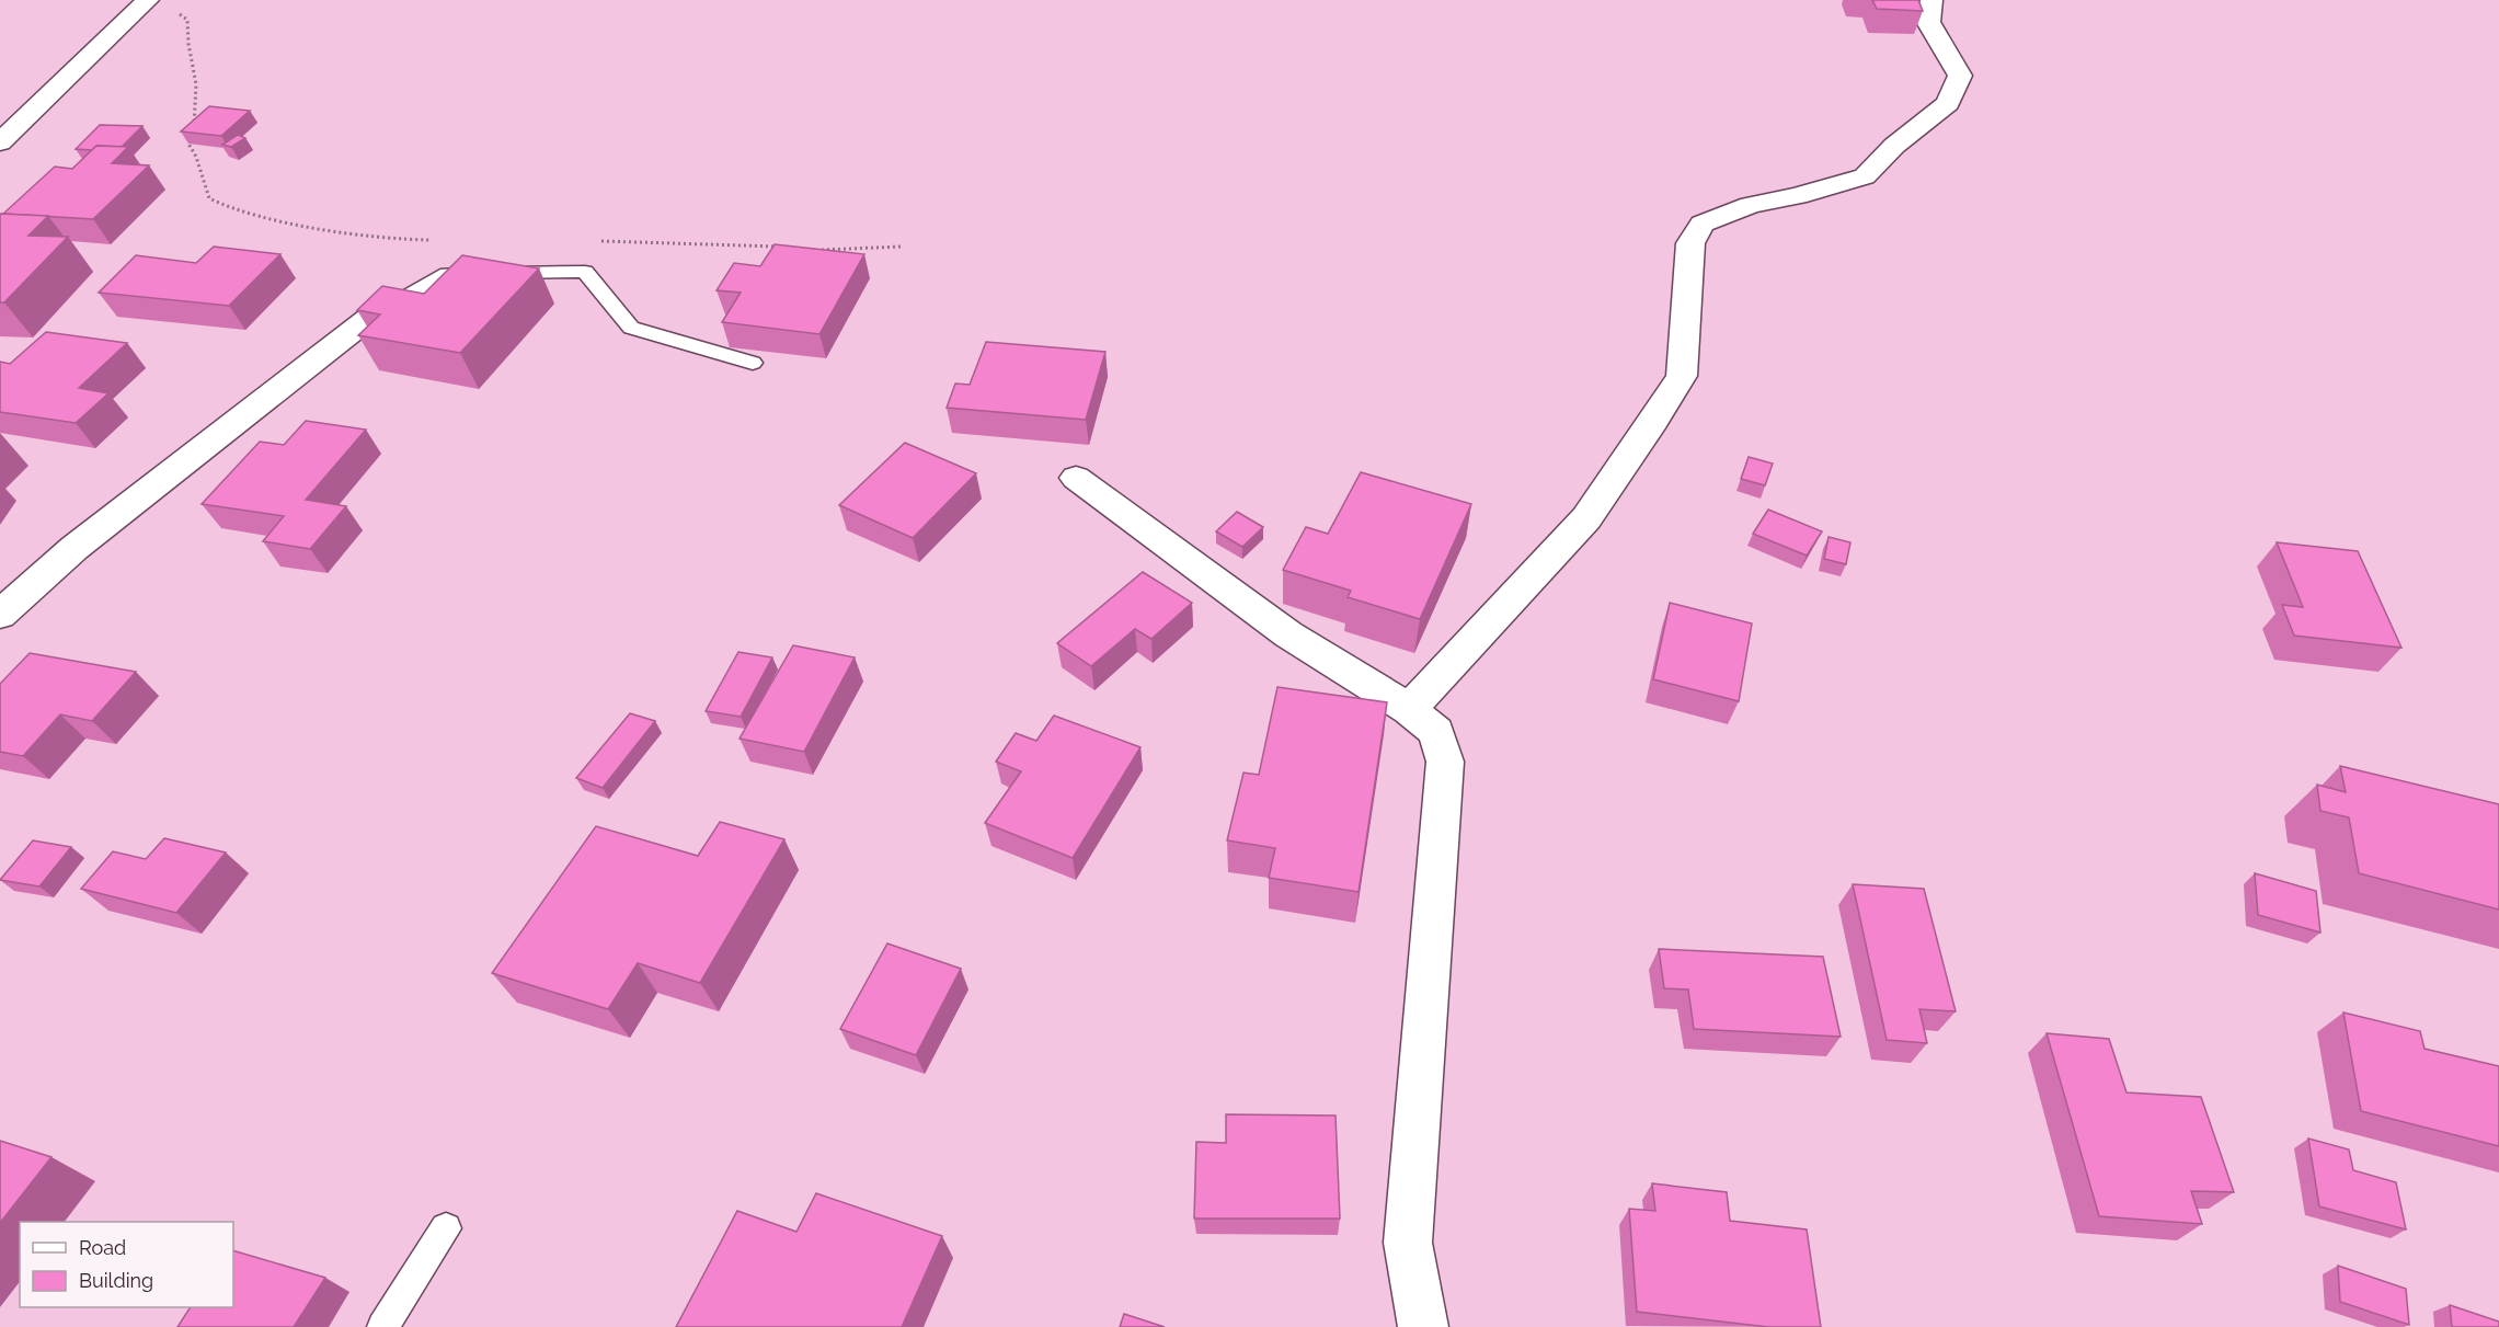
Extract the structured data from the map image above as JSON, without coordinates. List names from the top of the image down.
{
  "legend": ["Road", "Building"]
}
